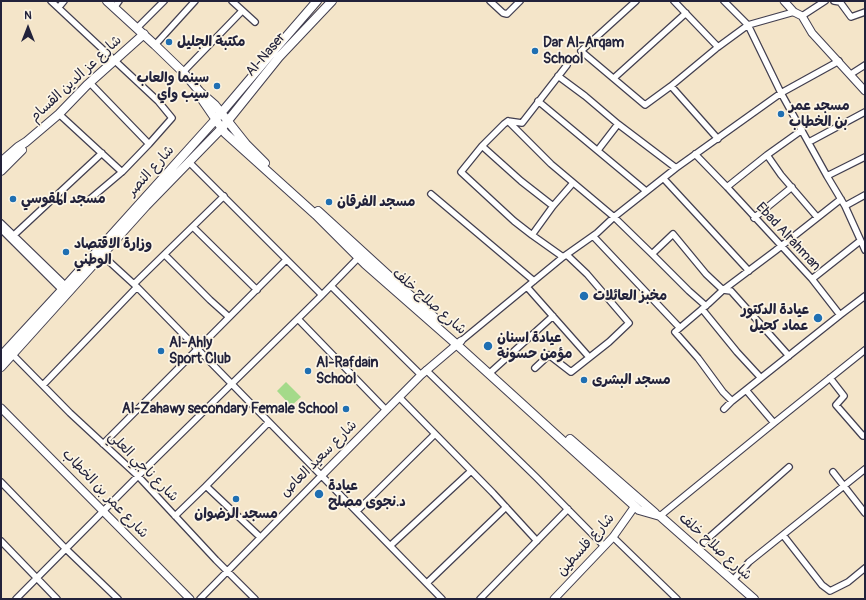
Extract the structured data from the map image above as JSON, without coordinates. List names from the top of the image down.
{
  "streets": {
    "main road": [
      "Al-Naser",
      "شارع عز الدين القسام",
      "شارع النصر",
      "شارع صلاح خلف"
    ],
    "street": [
      "Ebad Alrahman",
      "شارع سعيد العاص",
      "شارع ناجي العلي",
      "شارع عمر بن الخطاب",
      "شارع فلسطين"
    ]
  },
  "crossings": [
    ["Al-Naser", "شارع النصر"],
    ["Al-Naser", "شارع صلاح خلف"],
    ["شارع عز الدين القسام", "شارع صلاح خلف"],
    ["شارع النصر", "شارع صلاح خلف"],
    ["شارع النصر", "شارع ناجي العلي"],
    ["شارع صلاح خلف", "شارع سعيد العاص"],
    ["شارع صلاح خلف", "شارع فلسطين"],
    ["شارع سعيد العاص", "شارع ناجي العلي"]
  ],
  "places": [
    "مكتبة الجليل",
    "Dar Al-Arqam School",
    "سينما والعاب سيب واي",
    "مسجد عمر بن الخطاب",
    "مسجد المقوسي",
    "مسجد الفرقان",
    "وزارة الاقتصاد الوطني",
    "مخبز العائلات",
    "عيادة الدكتور عماد كحيل",
    "عيادة اسنان مؤمن حسونة",
    "Al-Ahly Sport Club",
    "Al-Rafdain School",
    "مسجد البشرى",
    "Al-Zahawy secondary Female School",
    "عيادة د.نجوى مصلح",
    "مسجد الرضوان"
  ],
  "north": "top"
}
